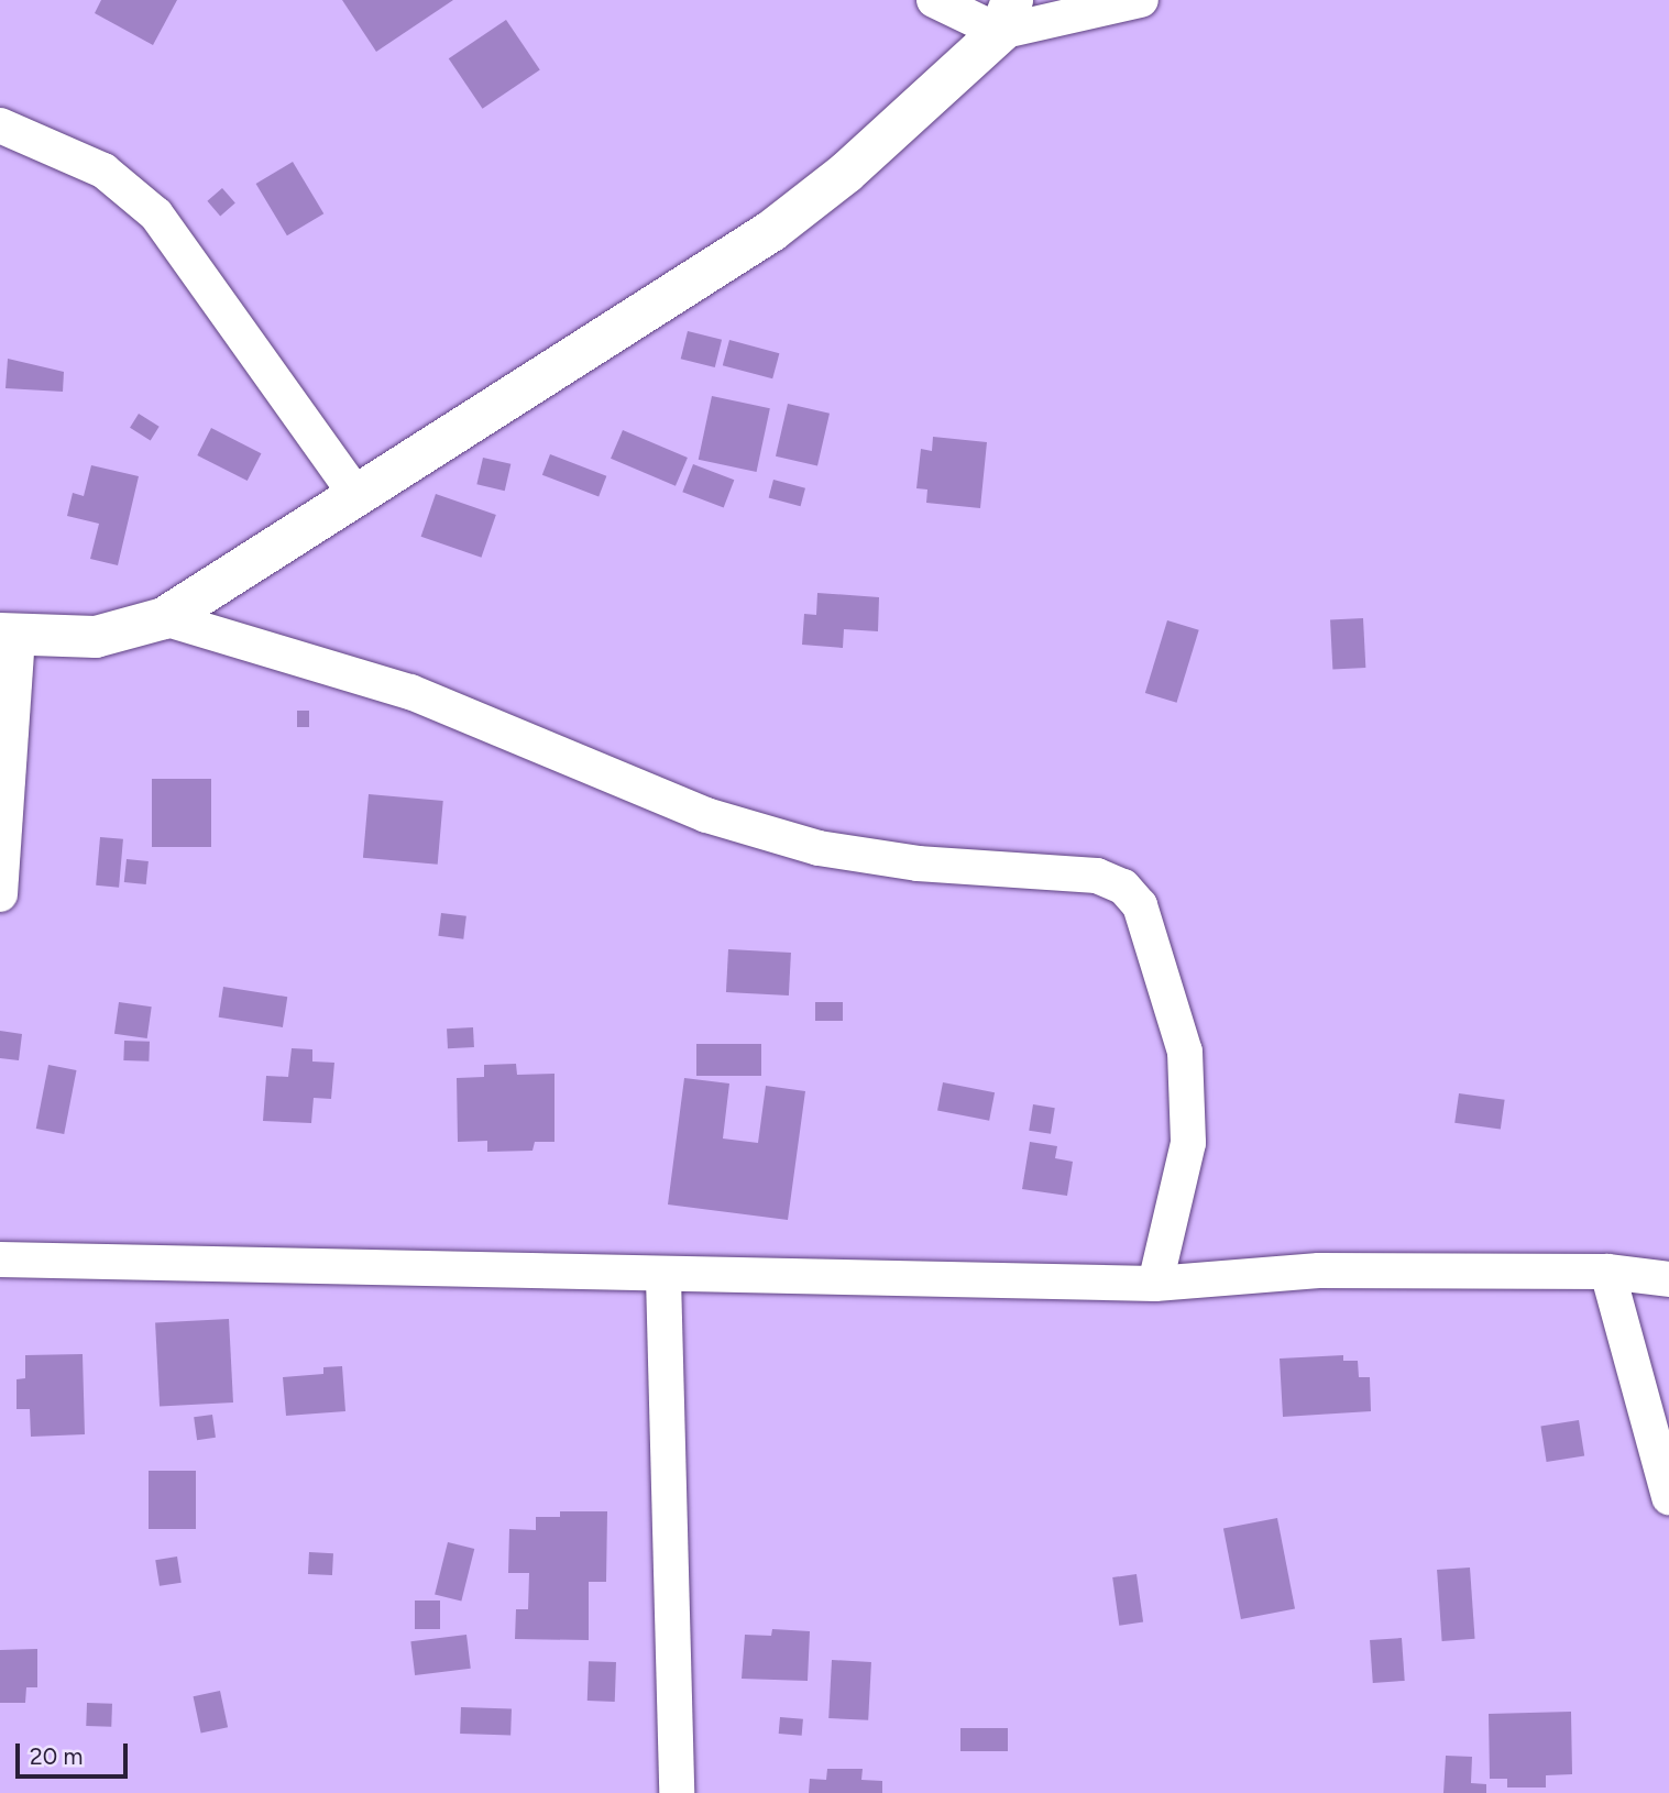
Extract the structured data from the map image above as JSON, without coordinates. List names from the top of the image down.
{
  "scale_bar": "20 m"
}
